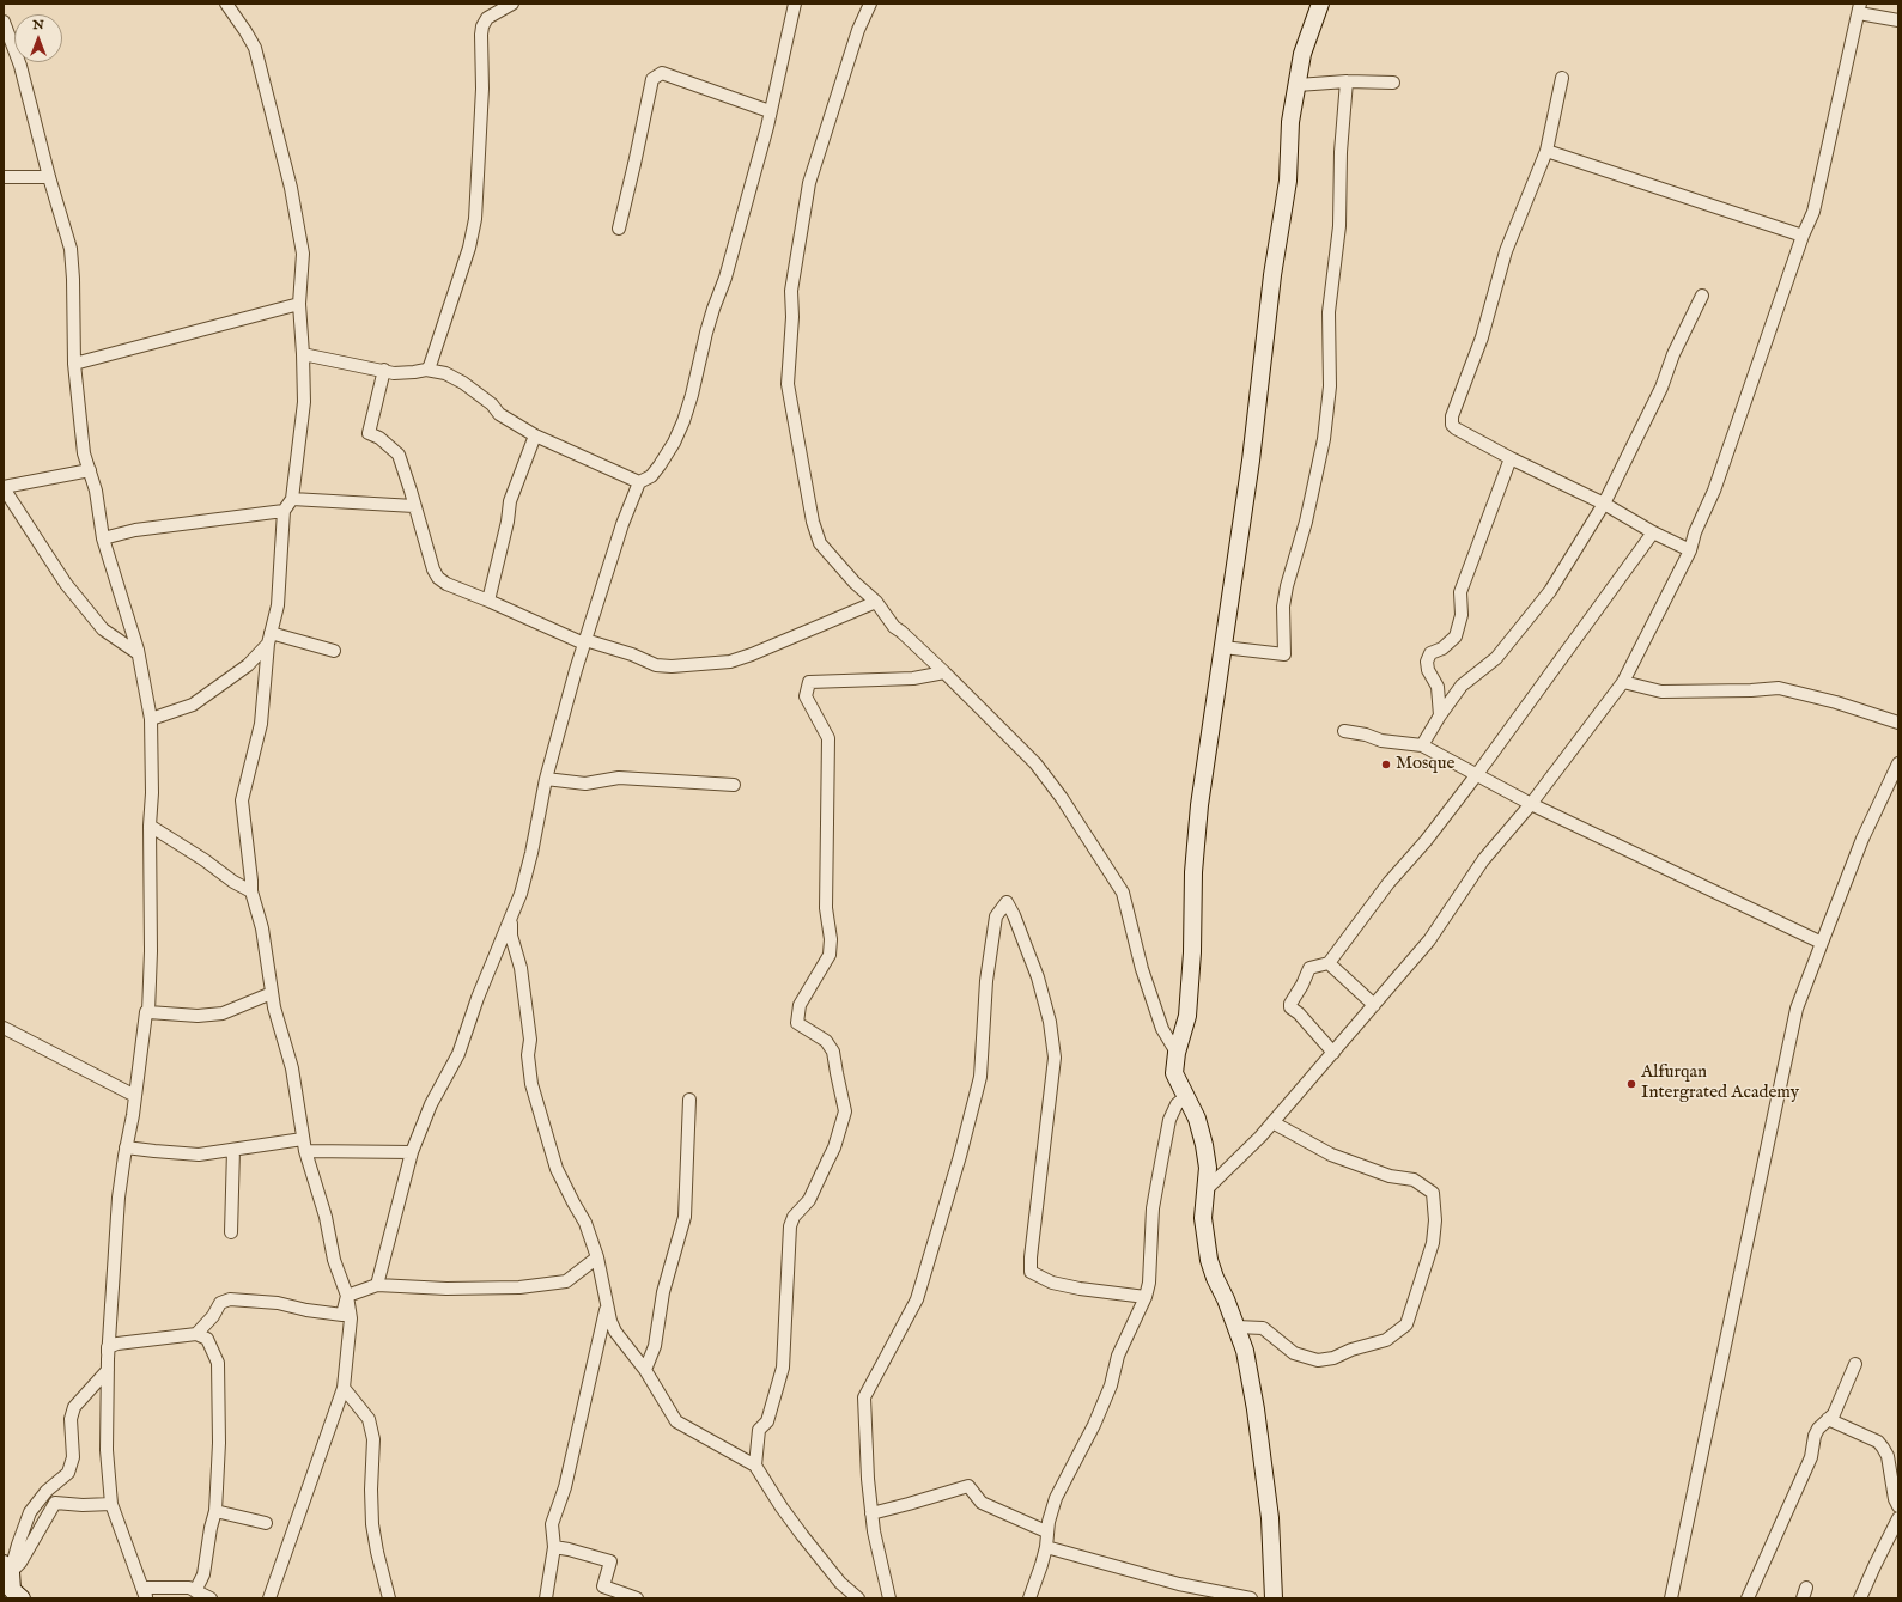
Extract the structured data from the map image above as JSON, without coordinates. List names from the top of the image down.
{
  "places": ["Mosque", "Alfurqan Intergrated Academy"],
  "north": "top"
}
